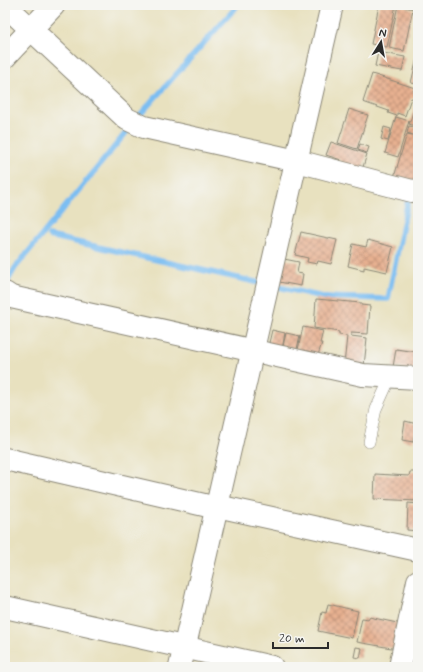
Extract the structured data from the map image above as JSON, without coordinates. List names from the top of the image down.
{
  "scale_bar": "20 m",
  "north": "top"
}
